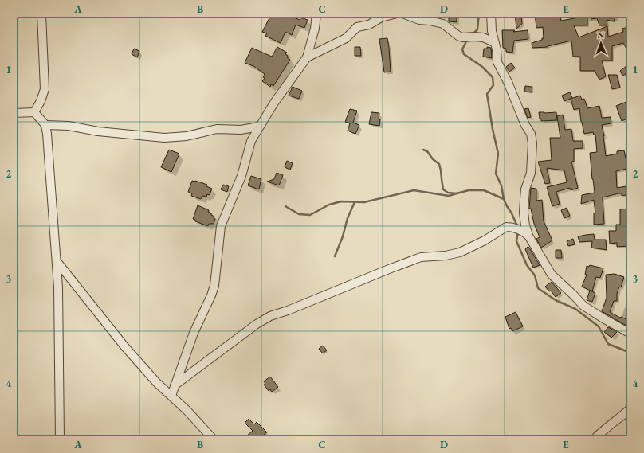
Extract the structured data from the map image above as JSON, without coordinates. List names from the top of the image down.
{
  "north": "top",
  "grid": {
    "columns": [
      "A",
      "B",
      "C",
      "D",
      "E"
    ],
    "rows": [
      "1",
      "2",
      "3",
      "4"
    ]
  }
}
